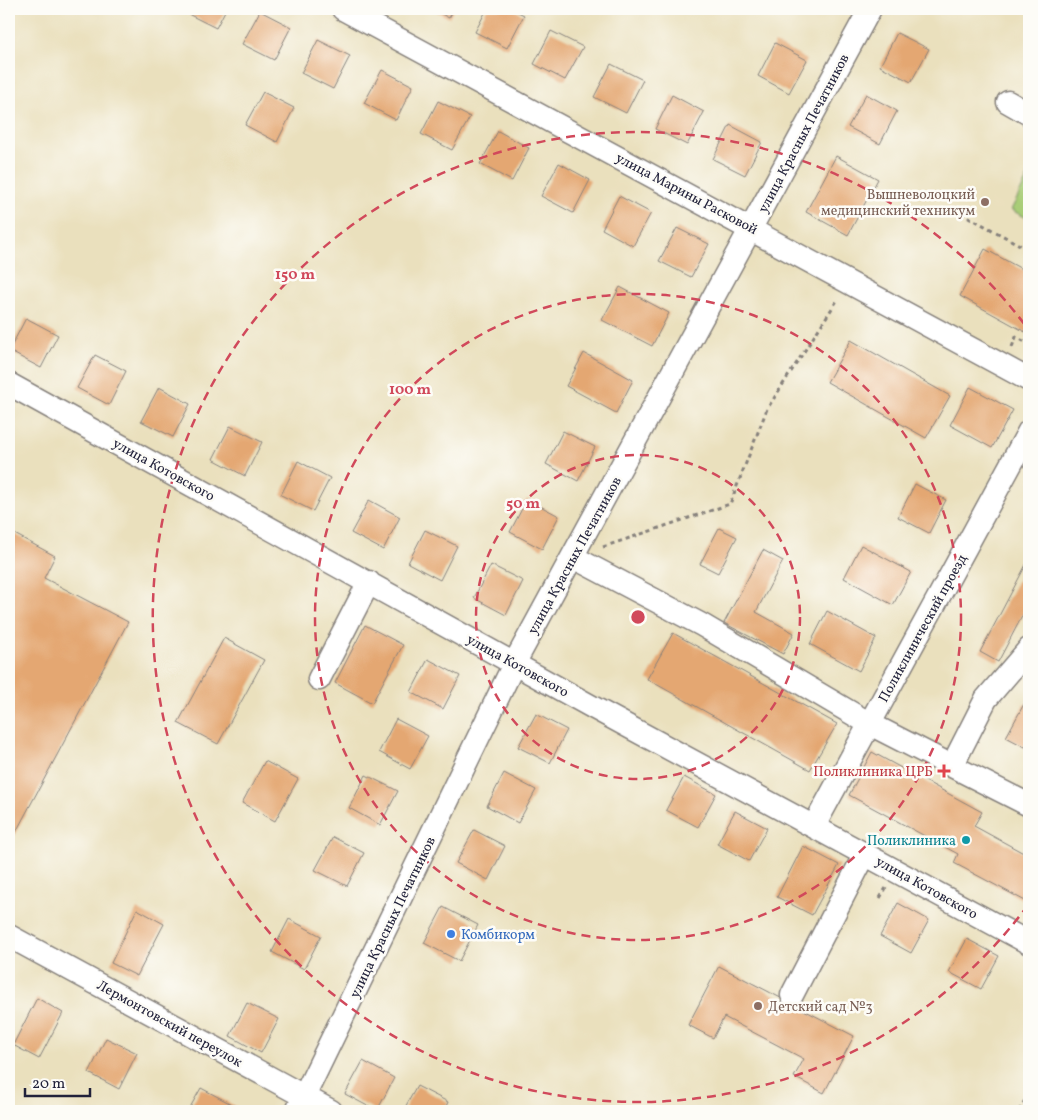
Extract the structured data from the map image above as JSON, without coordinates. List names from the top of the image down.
{
  "streets": {
    "street": [
      "улица Красных Печатников",
      "улица Марины Расковой",
      "улица Котовского",
      "Поликлинический проезд",
      "Лермонтовский переулок"
    ]
  },
  "crossings": [
    ["улица Красных Печатников", "улица Марины Расковой"],
    ["улица Красных Печатников", "улица Котовского"],
    ["улица Красных Печатников", "Лермонтовский переулок"],
    ["улица Котовского", "Поликлинический проезд"]
  ],
  "places": {
    "other": [
      "Вышневолоцкий медицинский техникум",
      "Поликлиника",
      "Комбикорм",
      "Детский сад №3"
    ],
    "health": ["Поликлиника ЦРБ"]
  },
  "scale_bar": "20 m",
  "rings": ["150 m", "100 m", "50 m"]
}
